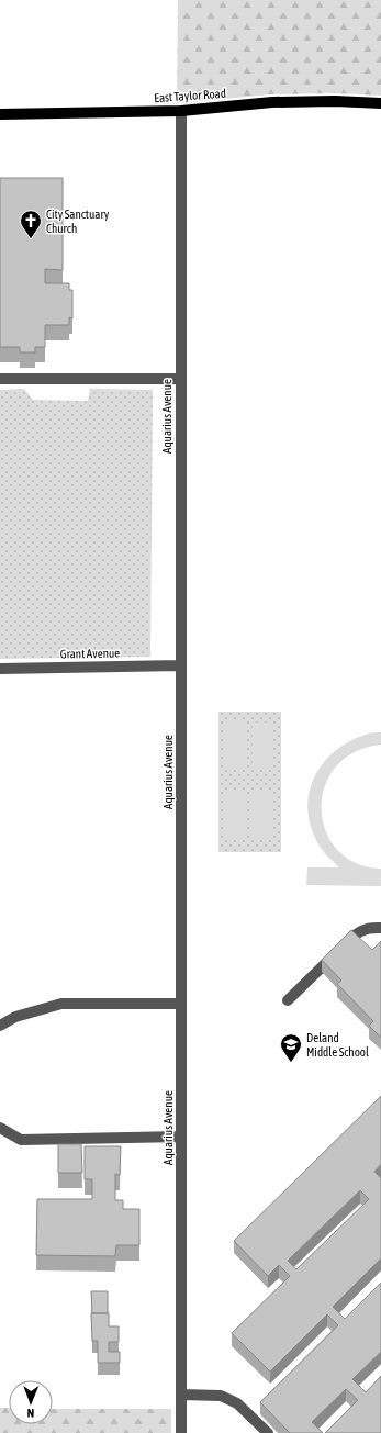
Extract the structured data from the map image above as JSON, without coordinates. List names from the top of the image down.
{
  "streets": {
    "main road": ["East Taylor Road"],
    "street": ["Aquarius Avenue", "Grant Avenue"]
  },
  "crossings": [
    ["East Taylor Road", "Aquarius Avenue"],
    ["Aquarius Avenue", "Grant Avenue"]
  ],
  "places": {
    "church": ["City Sanctuary Church"],
    "school or university": ["Deland Middle School"]
  },
  "north": "bottom"
}
